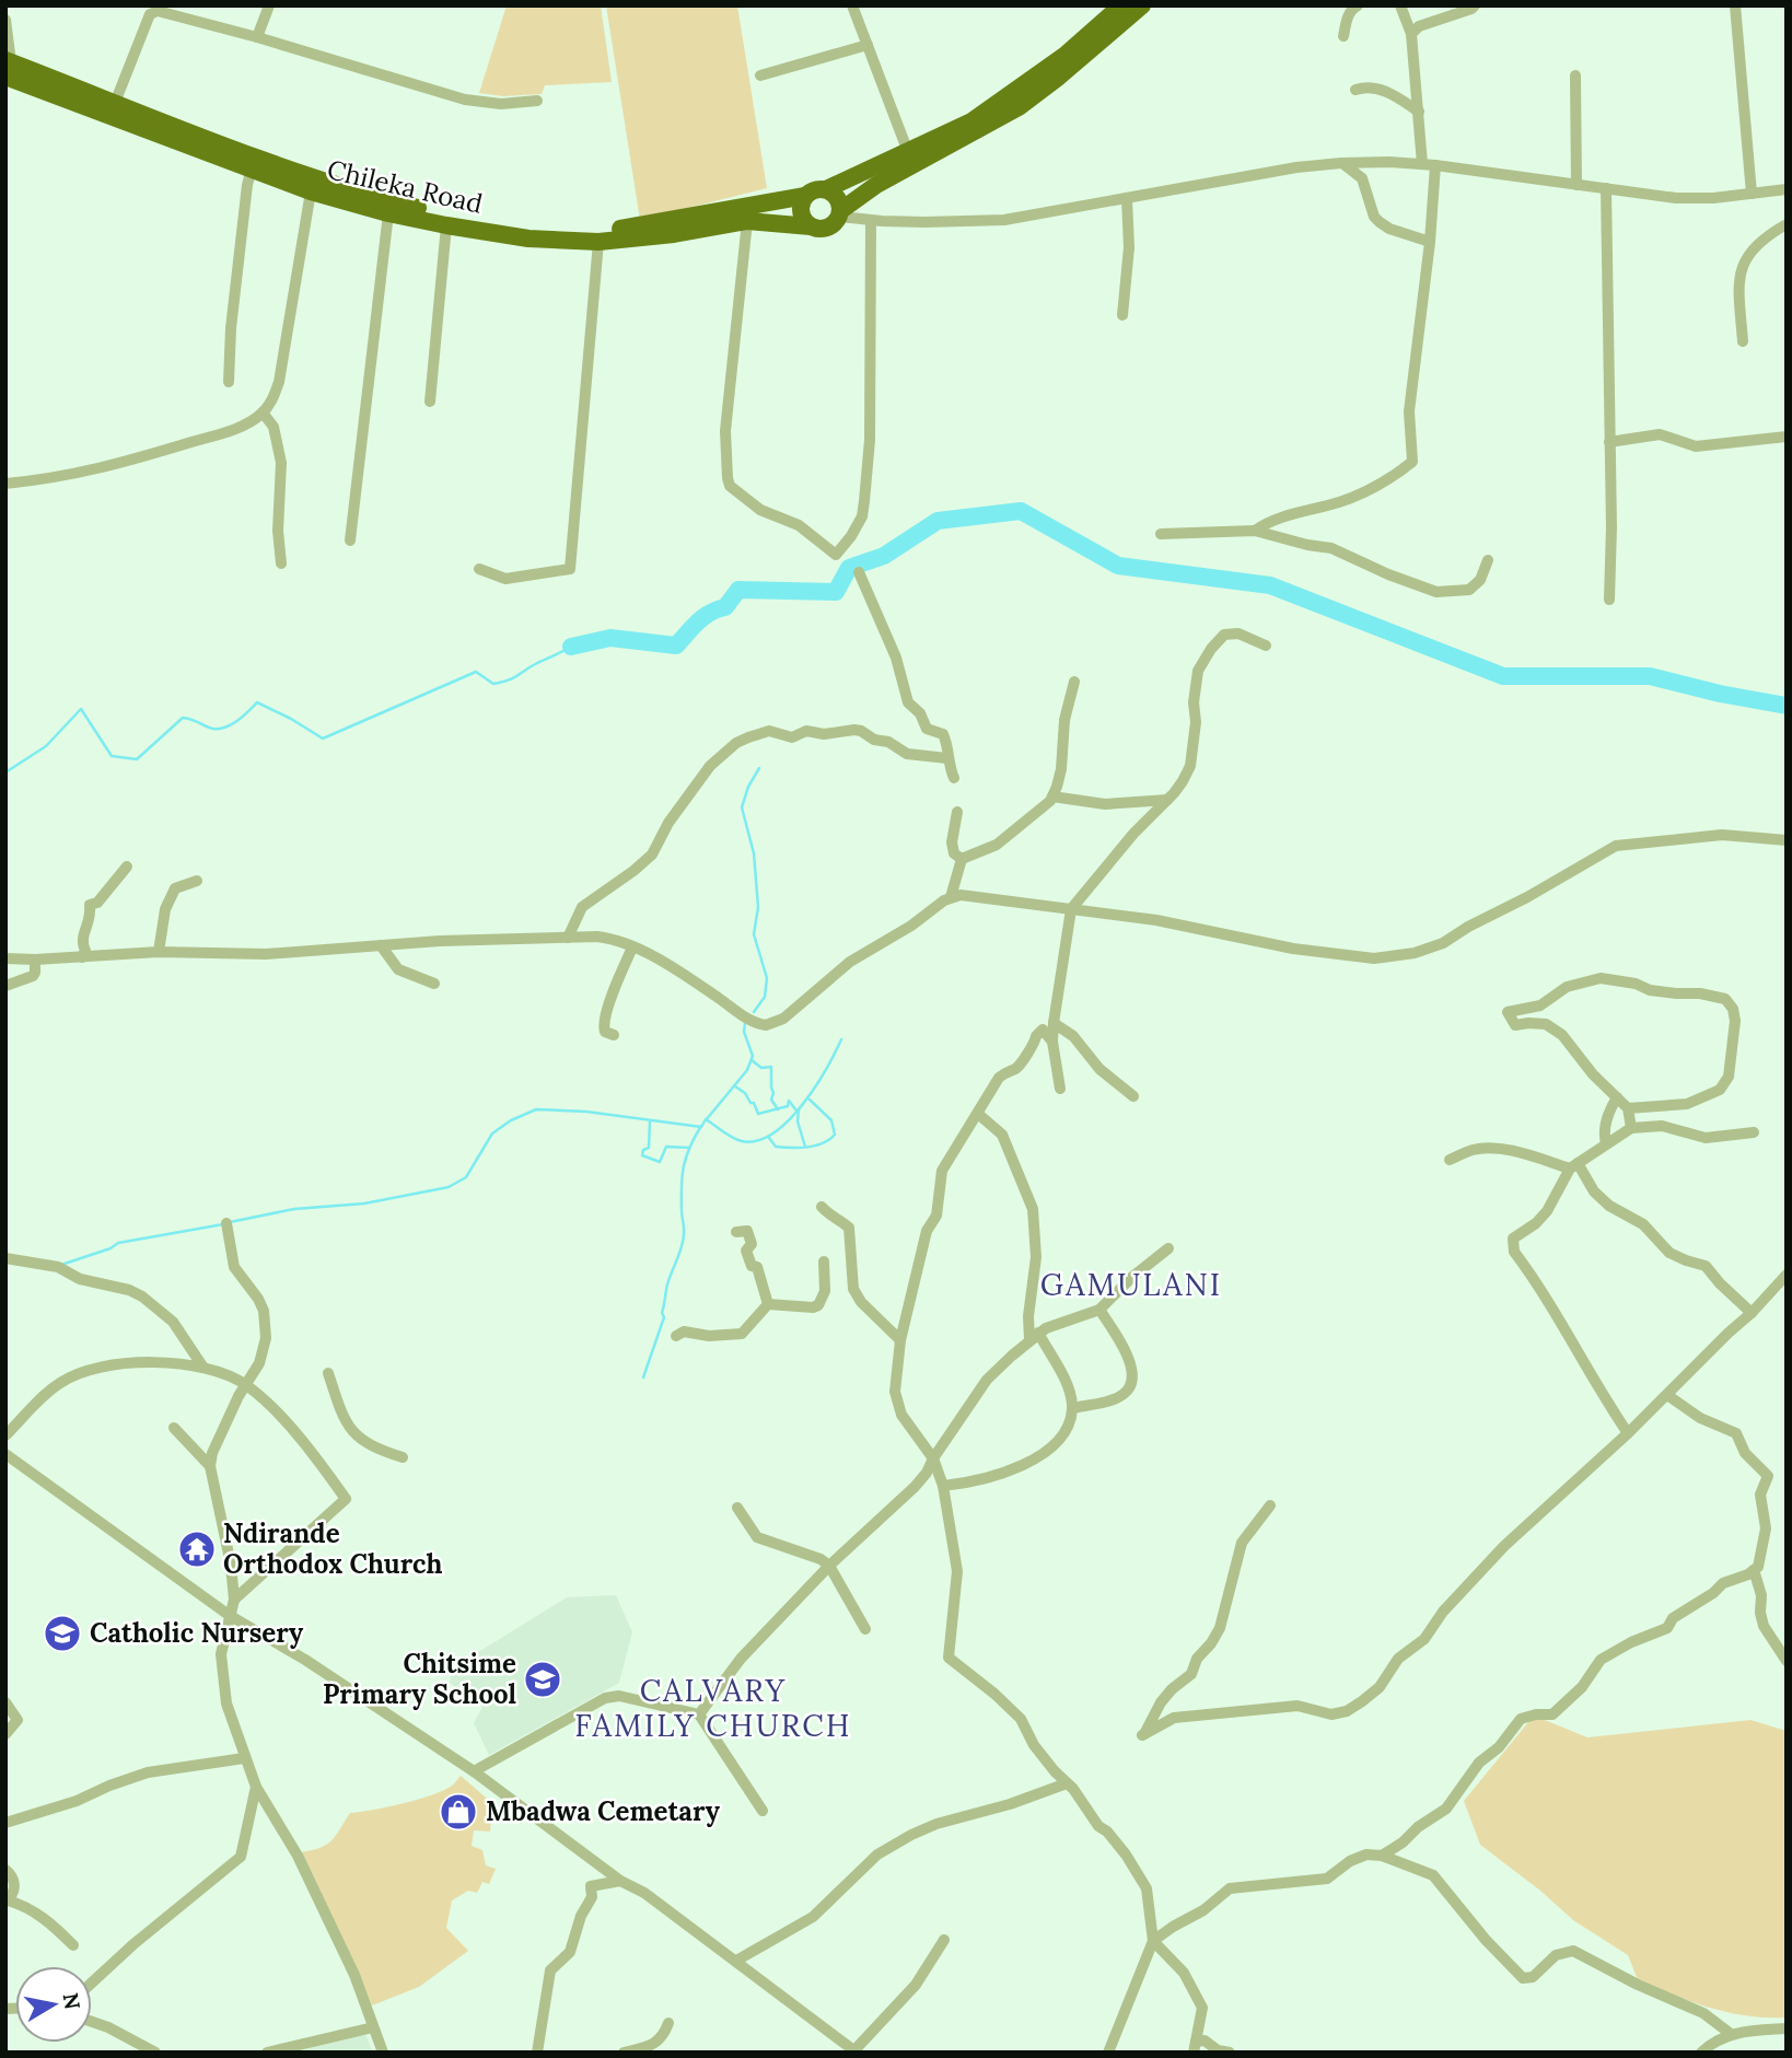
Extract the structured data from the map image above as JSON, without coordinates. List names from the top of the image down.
{
  "streets": {
    "highway": ["Chileka Road"]
  },
  "districts": ["GAMULANI", "CALVARY FAMILY CHURCH"],
  "places": {
    "temple": ["Ndirande Orthodox Church"],
    "school or university": ["Catholic Nursery", "Chitsime Primary School"],
    "shop": ["Mbadwa Cemetary"]
  },
  "north": "right"
}
